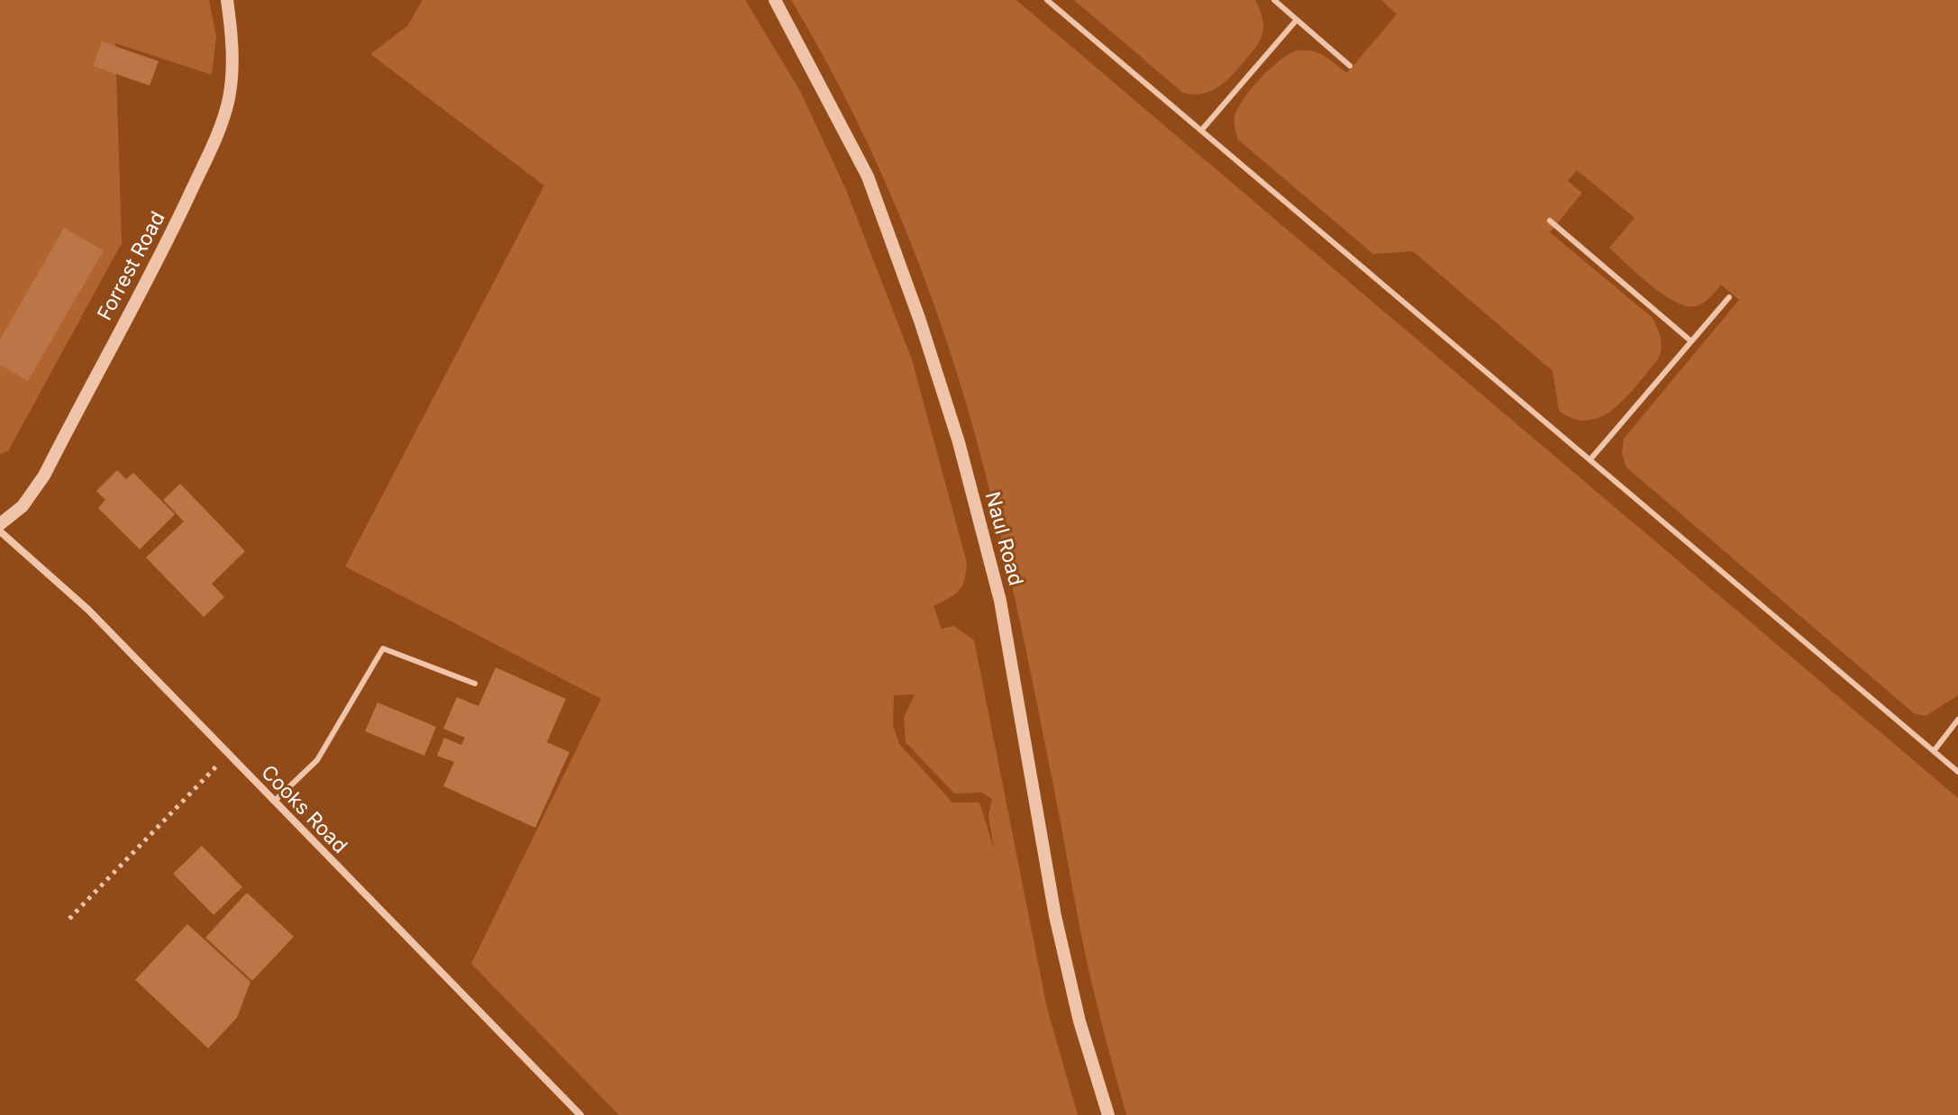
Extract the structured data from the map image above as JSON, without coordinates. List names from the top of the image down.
{
  "streets": {
    "street": ["Forrest Road", "Naul Road", "Cooks Road"]
  }
}
